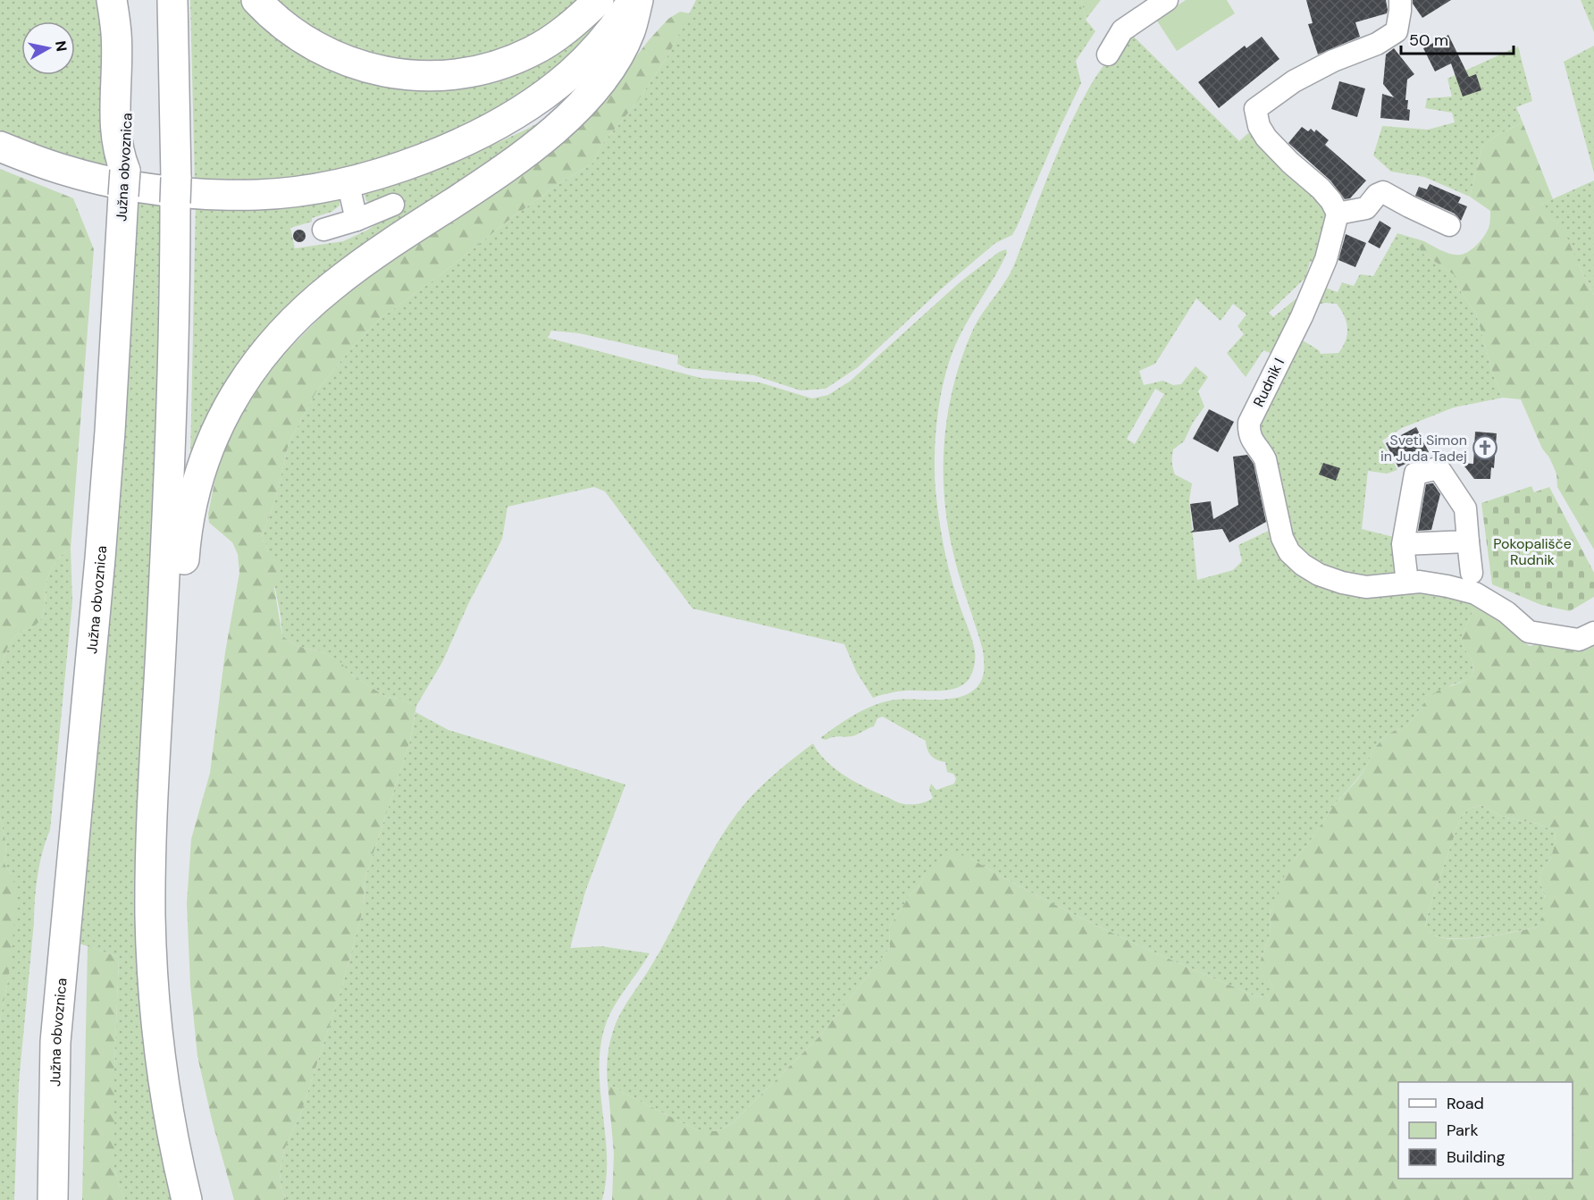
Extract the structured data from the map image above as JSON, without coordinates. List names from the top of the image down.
{
  "streets": {
    "highway": ["Južna obvoznica"],
    "street": ["Rudnik I"]
  },
  "parks": ["Pokopališče Rudnik"],
  "places": {
    "church": ["Sveti Simon in Juda Tadej"]
  },
  "legend": ["Road", "Park", "Building"],
  "scale_bar": "50 m",
  "north": "right"
}
